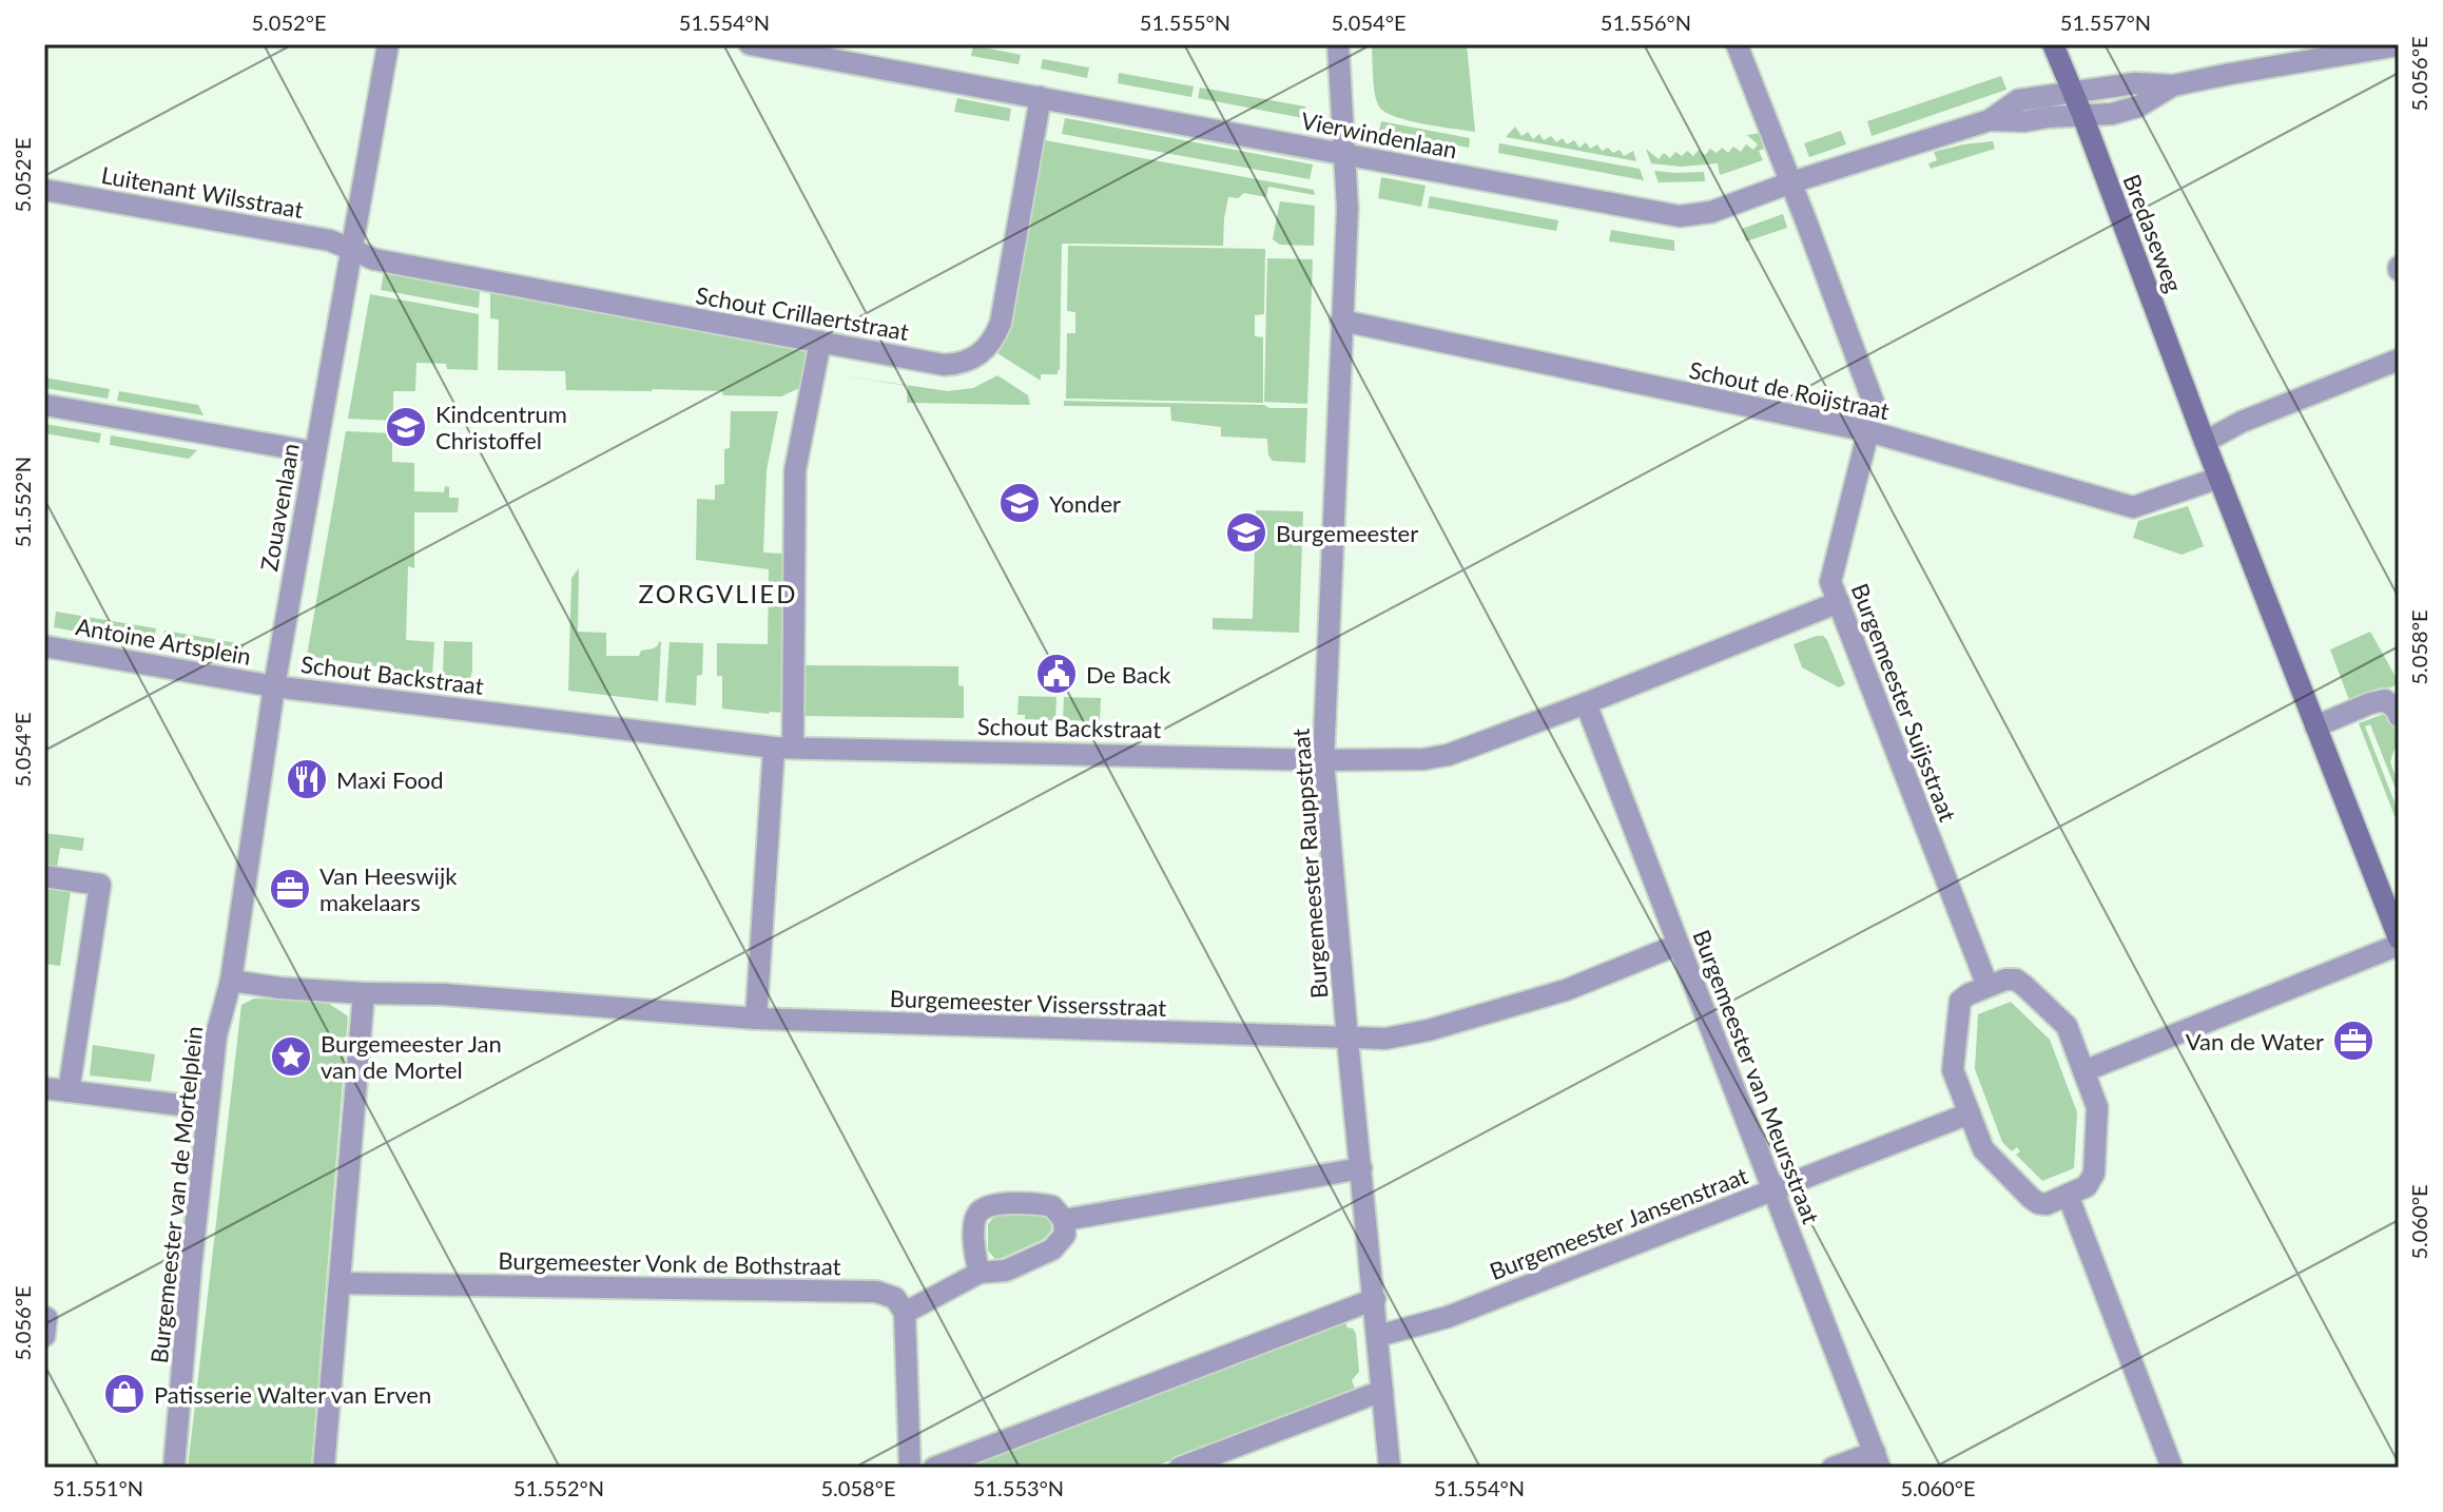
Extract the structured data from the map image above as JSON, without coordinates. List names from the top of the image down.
{
  "streets": {
    "street": [
      "Vierwindenlaan",
      "Luitenant Wilsstraat",
      "Bredaseweg",
      "Schout Crillaertstraat",
      "Schout de Roijstraat",
      "Zouavenlaan",
      "Antoine Artsplein",
      "Schout Backstraat",
      "Burgemeester Suijsstraat",
      "Burgemeester Rauppstraat",
      "Burgemeester Vissersstraat",
      "Burgemeester van Meursstraat",
      "Burgemeester van de Mortelplein",
      "Burgemeester Jansenstraat",
      "Burgemeester Vonk de Bothstraat"
    ]
  },
  "crossings": [
    ["Vierwindenlaan", "Bredaseweg"],
    ["Vierwindenlaan", "Schout Crillaertstraat"],
    ["Vierwindenlaan", "Burgemeester Rauppstraat"],
    ["Luitenant Wilsstraat", "Schout Crillaertstraat"],
    ["Luitenant Wilsstraat", "Zouavenlaan"],
    ["Bredaseweg", "Schout de Roijstraat"],
    ["Schout Crillaertstraat", "Zouavenlaan"],
    ["Schout de Roijstraat", "Burgemeester Suijsstraat"],
    ["Schout de Roijstraat", "Burgemeester Rauppstraat"],
    ["Zouavenlaan", "Antoine Artsplein"],
    ["Zouavenlaan", "Schout Backstraat"],
    ["Zouavenlaan", "Burgemeester van de Mortelplein"],
    ["Antoine Artsplein", "Schout Backstraat"],
    ["Schout Backstraat", "Burgemeester Suijsstraat"],
    ["Schout Backstraat", "Burgemeester Rauppstraat"],
    ["Schout Backstraat", "Burgemeester van Meursstraat"],
    ["Burgemeester Rauppstraat", "Burgemeester Vissersstraat"],
    ["Burgemeester Rauppstraat", "Burgemeester Jansenstraat"],
    ["Burgemeester Vissersstraat", "Burgemeester van Meursstraat"],
    ["Burgemeester van Meursstraat", "Burgemeester Jansenstraat"]
  ],
  "districts": ["ZORGVLIED"],
  "places": {
    "school or university": ["Kindcentrum Christoffel", "Yonder", "Burgemeester"],
    "public building": ["De Back"],
    "restaurant": ["Maxi Food"],
    "office": ["Van Heeswijk makelaars", "Van de Water"],
    "place": ["Burgemeester Jan van de Mortel"],
    "shop": ["Patisserie Walter van Erven"]
  },
  "coordinates": [
    "5.052°E",
    "51.554°N",
    "51.555°N",
    "5.054°E",
    "51.556°N",
    "51.557°N",
    "5.056°E",
    "51.552°N",
    "5.058°E",
    "5.060°E",
    "51.551°N",
    "51.553°N"
  ]
}
